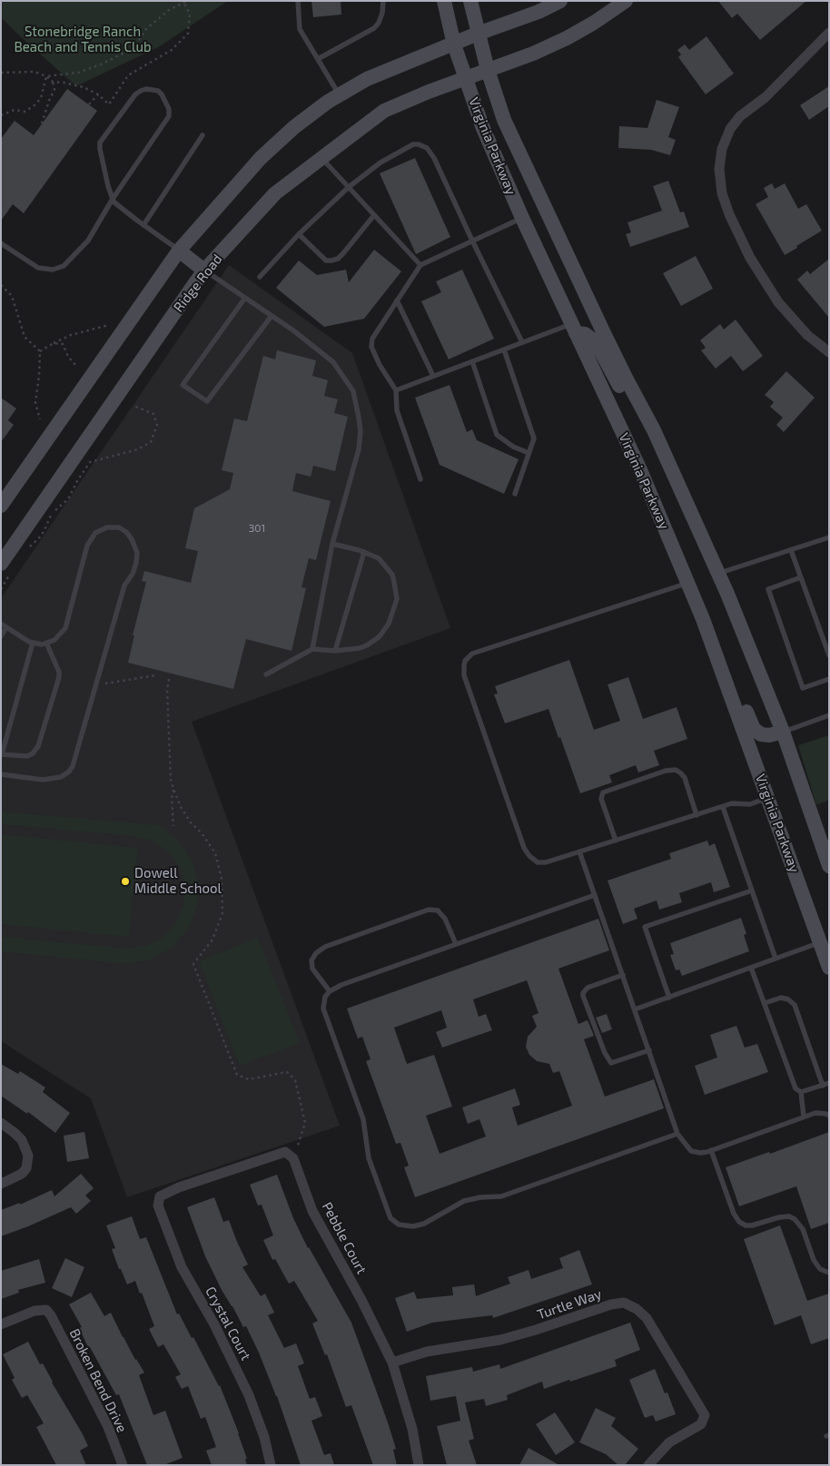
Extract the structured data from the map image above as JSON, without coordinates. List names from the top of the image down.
{
  "streets": {
    "main road": ["Virginia Parkway", "Ridge Road"],
    "street": [
      "Pebble Court",
      "Turtle Way",
      "Crystal Court",
      "Broken Bend Drive"
    ]
  },
  "crossings": [
    ["Virginia Parkway", "Ridge Road"],
    ["Pebble Court", "Turtle Way"],
    ["Pebble Court", "Crystal Court"]
  ],
  "parks": ["Stonebridge Ranch Beach and Tennis Club"],
  "places": ["Dowell Middle School"],
  "house_numbers": ["301"]
}
